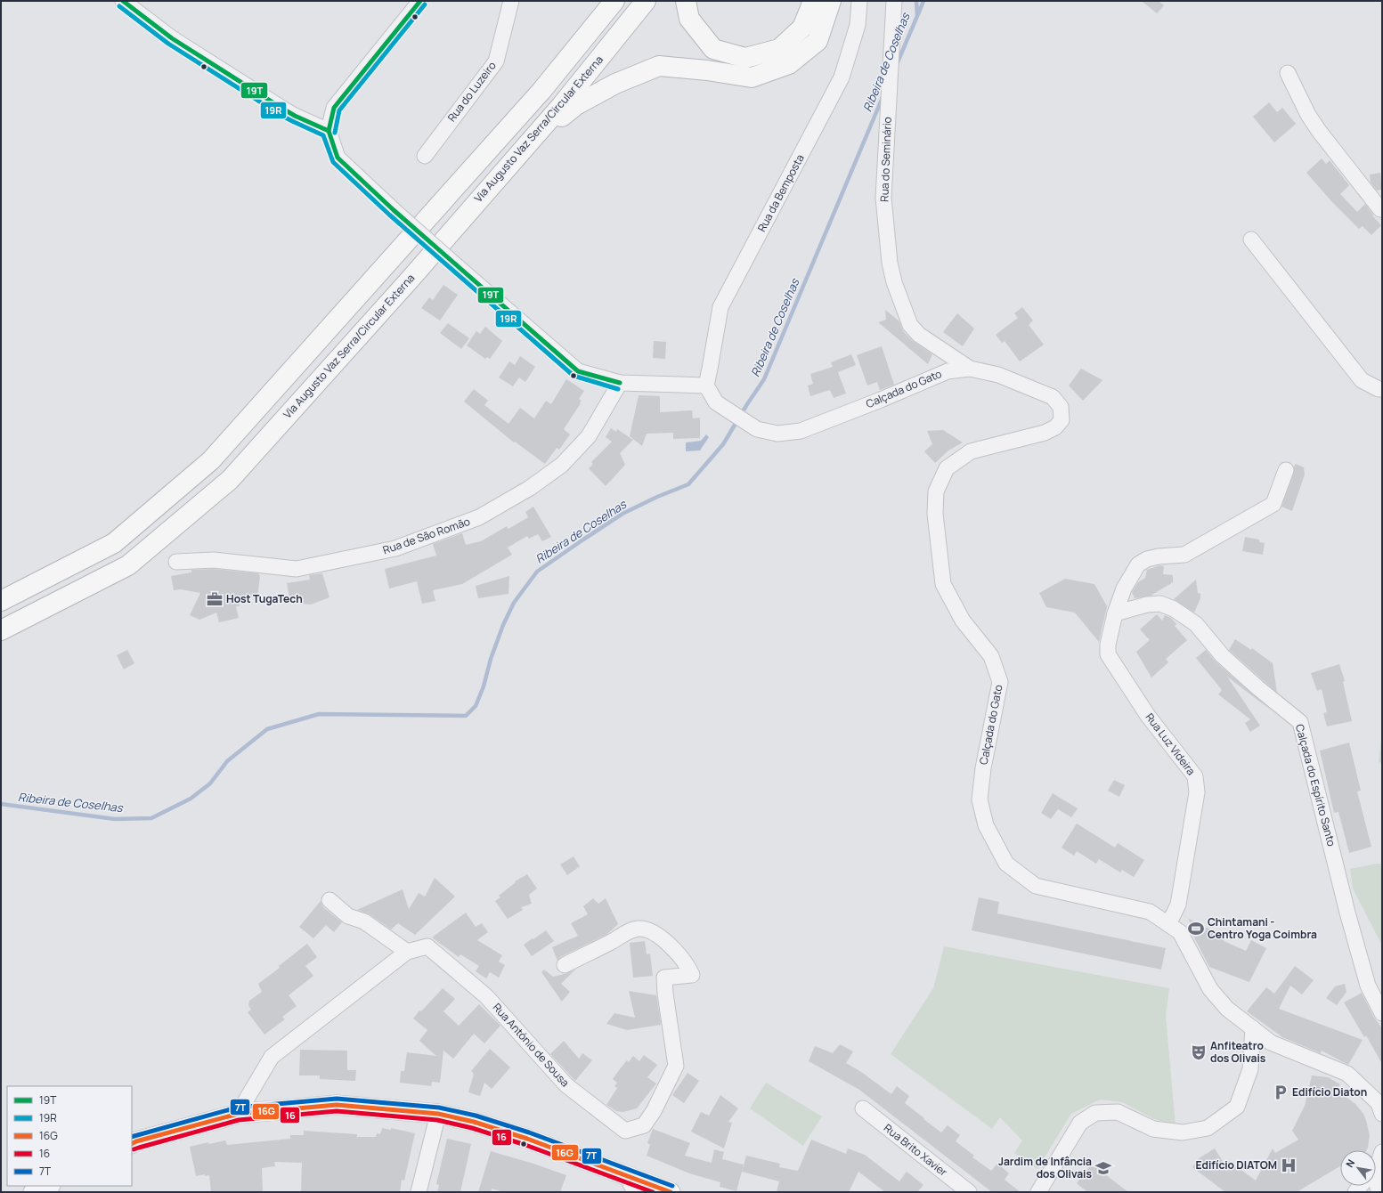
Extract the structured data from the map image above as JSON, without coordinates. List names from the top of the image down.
{
  "streets": {
    "highway": ["Via Augusto Vaz Serra/Circular Externa"],
    "street": [
      "Rua do Luzeiro",
      "Rua do Seminário",
      "Rua da Bemposta",
      "Calçada do Gato",
      "Rua de São Romão",
      "Rua Luz Videira",
      "Calçada do Espírito Santo",
      "Rua António de Sousa",
      "Rua Brito Xavier"
    ]
  },
  "crossings": [
    ["Rua do Seminário", "Calçada do Gato"],
    ["Rua da Bemposta", "Calçada do Gato"],
    ["Calçada do Gato", "Rua Luz Videira"],
    ["Rua Luz Videira", "Calçada do Espírito Santo"]
  ],
  "water": ["Ribeira de Coselhas"],
  "places": {
    "office": ["Host TugaTech"],
    "sports": ["Chintamani - Centro Yoga Coimbra"],
    "theatre": ["Anfiteatro dos Olivais"],
    "parking": ["Edifício Diaton"],
    "hospital": ["Edifício DIATOM"],
    "school or university": ["Jardim de Infância dos Olivais"]
  },
  "lines": [
    "transit line 19T",
    "transit line 19R",
    "transit line 7T",
    "transit line 16G",
    "transit line 16"
  ],
  "legend": [
    "19T",
    "19R",
    "16G",
    "16",
    "7T"
  ],
  "north": "top left"
}
